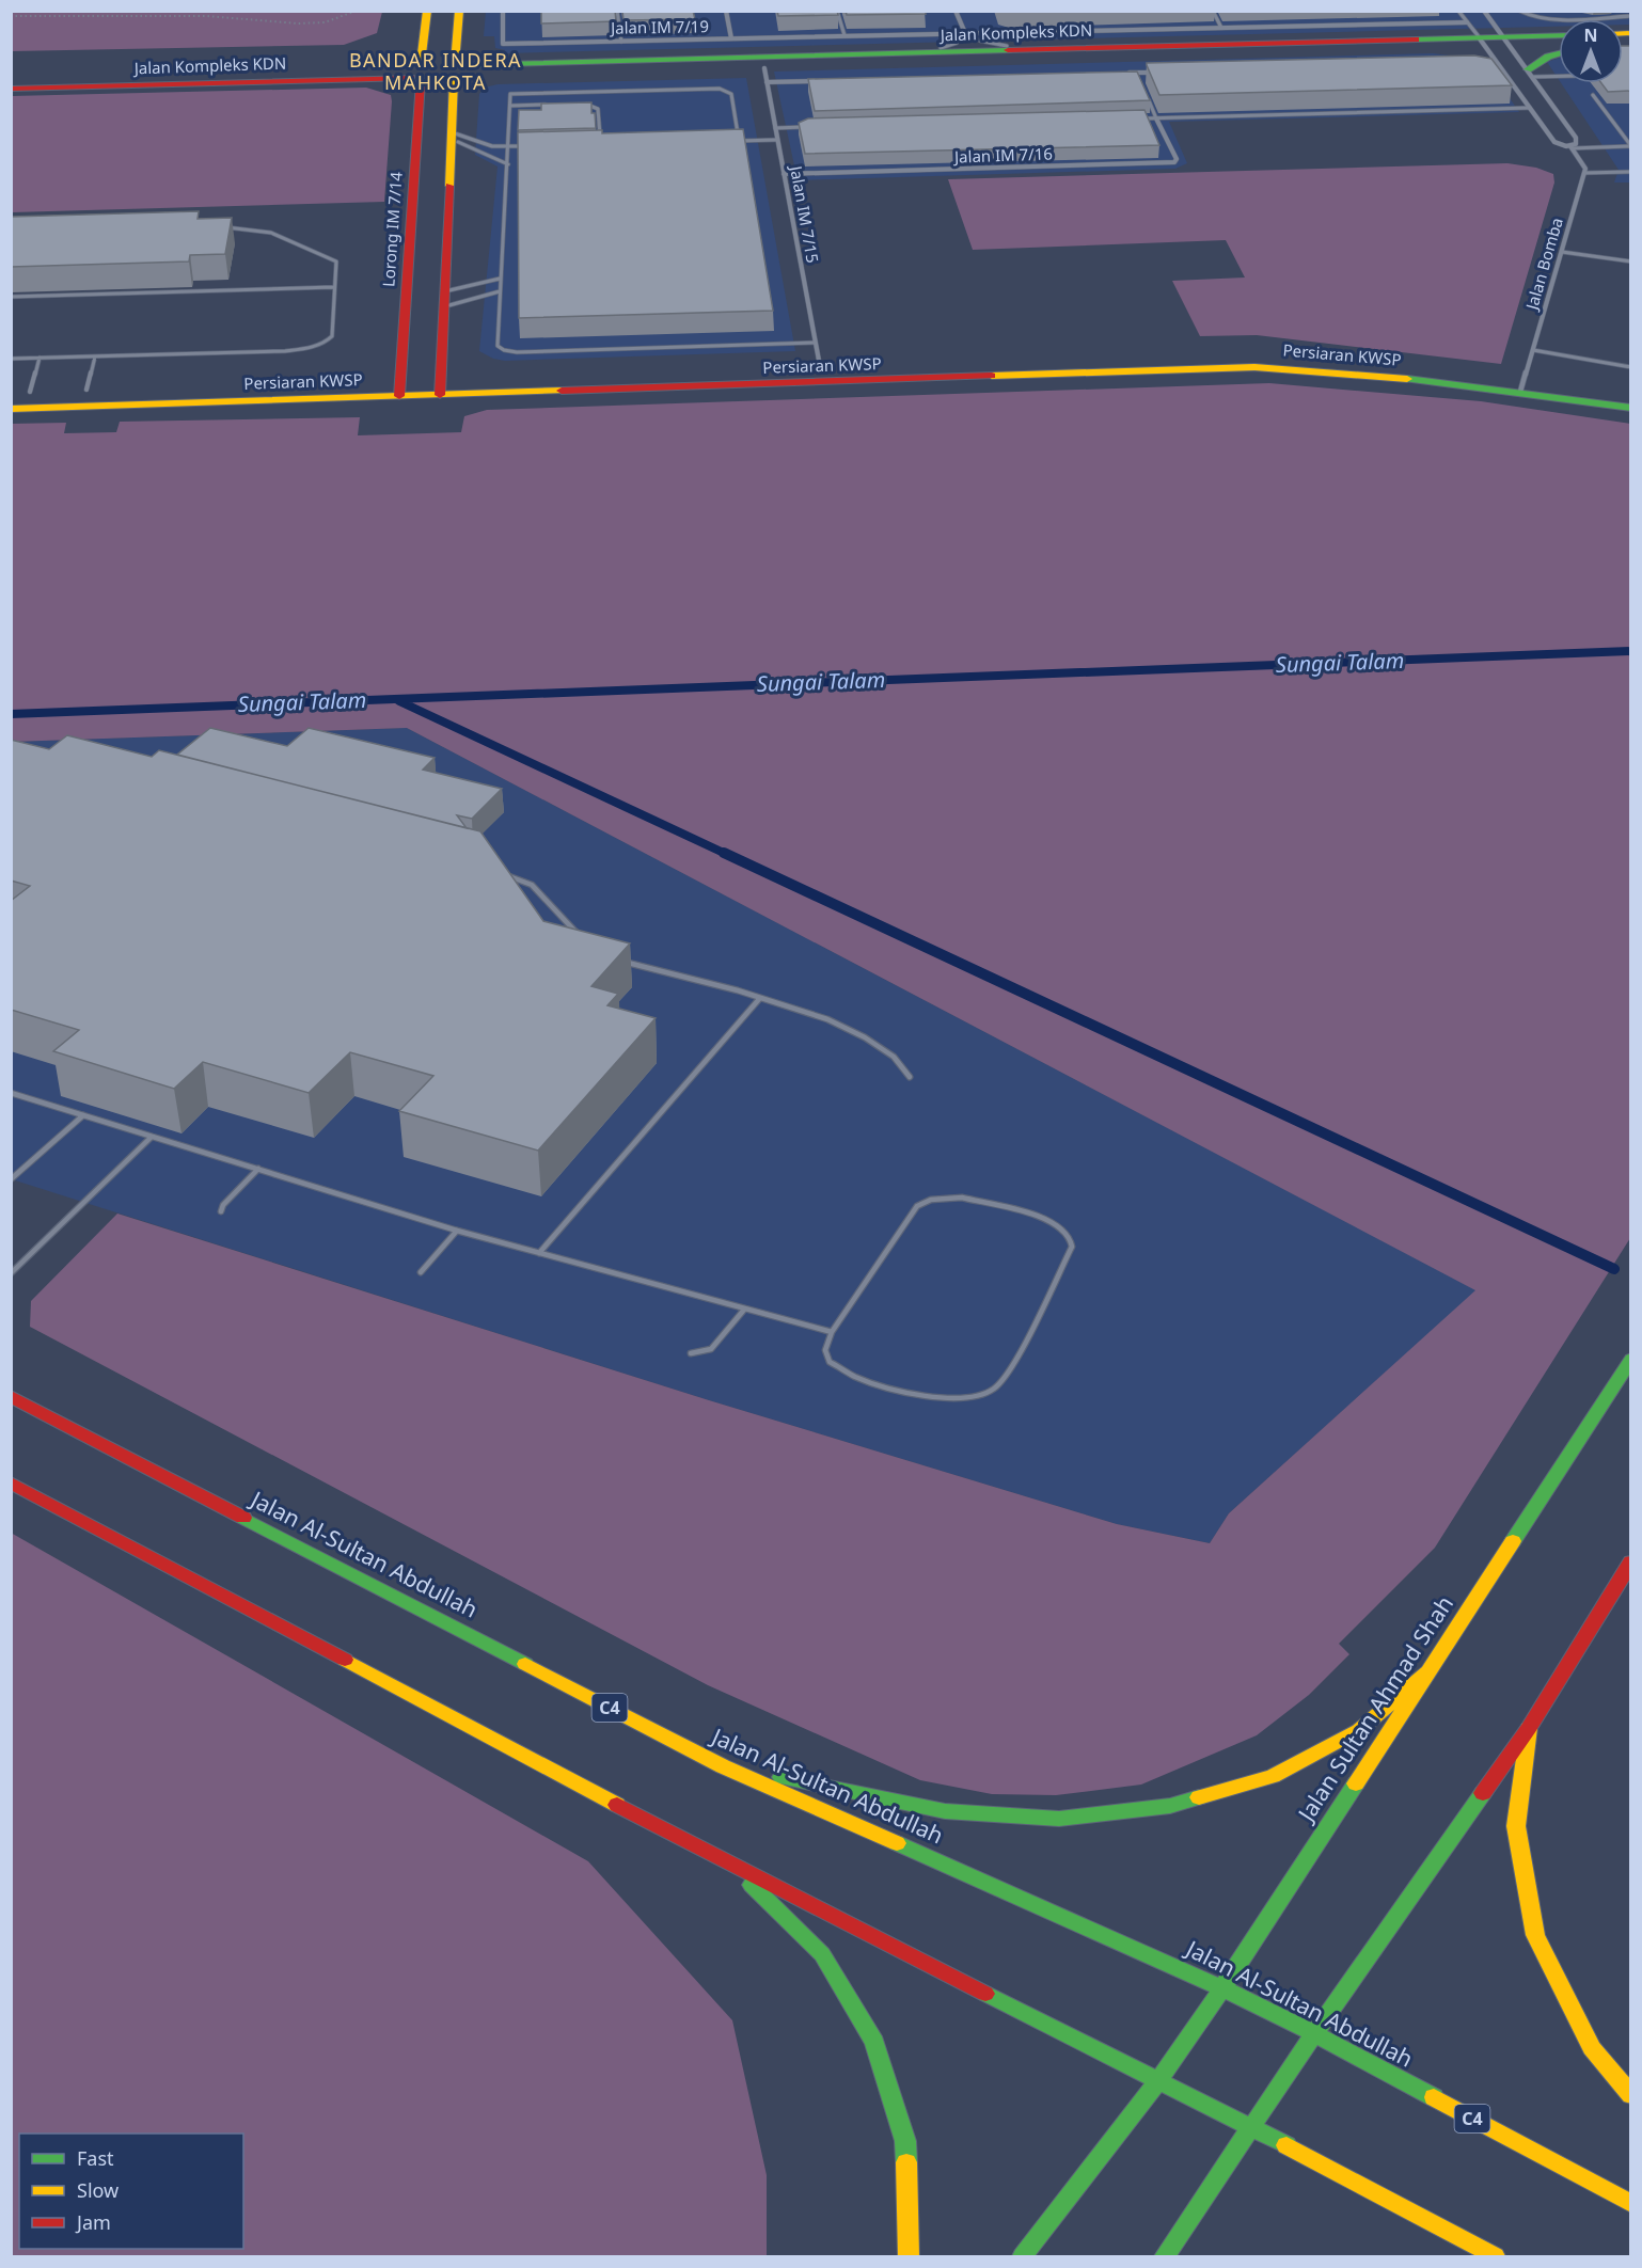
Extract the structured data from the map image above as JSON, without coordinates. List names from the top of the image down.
{
  "streets": {
    "street": [
      "Jalan IM 7/19",
      "Jalan Kompleks KDN",
      "Jalan IM 7/16",
      "Jalan IM 7/15",
      "Lorong IM 7/14",
      "Jalan Bomba",
      "Persiaran KWSP",
      "Jalan Al-Sultan Abdullah",
      "C4",
      "Jalan Sultan Ahmad Shah"
    ]
  },
  "crossings": [
    ["Jalan Kompleks KDN", "Jalan IM 7/15"],
    ["Jalan Kompleks KDN", "Lorong IM 7/14"],
    ["Jalan IM 7/16", "Jalan IM 7/15"],
    ["Jalan IM 7/15", "Persiaran KWSP"],
    ["Lorong IM 7/14", "Persiaran KWSP"],
    ["Jalan Bomba", "Persiaran KWSP"],
    ["Jalan Al-Sultan Abdullah", "Jalan Sultan Ahmad Shah"]
  ],
  "districts": ["BANDAR INDERA MAHKOTA"],
  "water": ["Sungai Talam"],
  "legend": ["Fast", "Slow", "Jam"],
  "north": "top"
}
